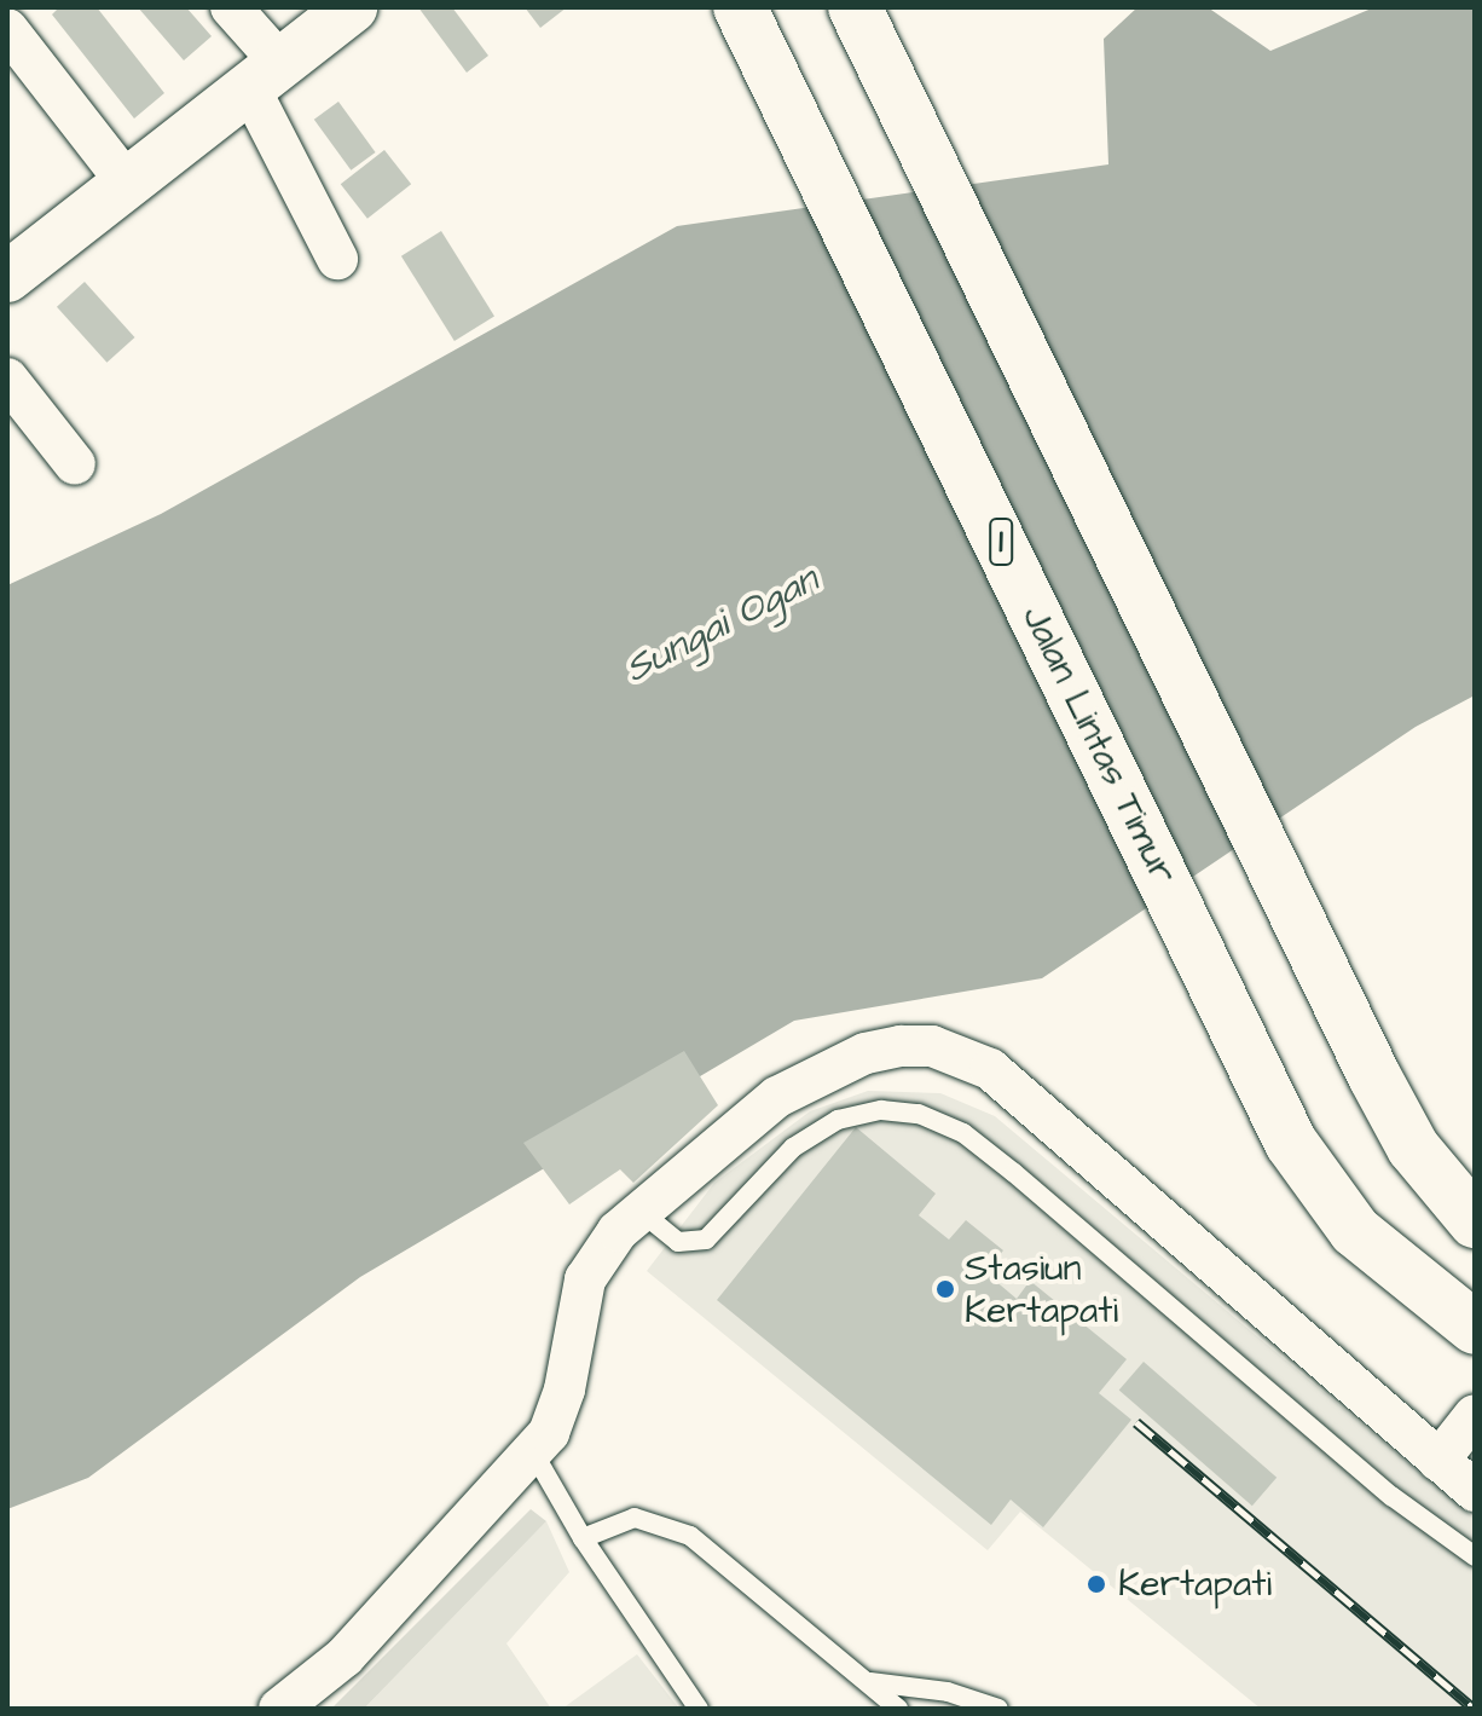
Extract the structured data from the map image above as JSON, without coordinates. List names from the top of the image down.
{
  "streets": {
    "highway": ["1", "Jalan Lintas Timur"]
  },
  "water": ["Sungai Ogan"],
  "places": ["Stasiun Kertapati", "Kertapati"]
}
